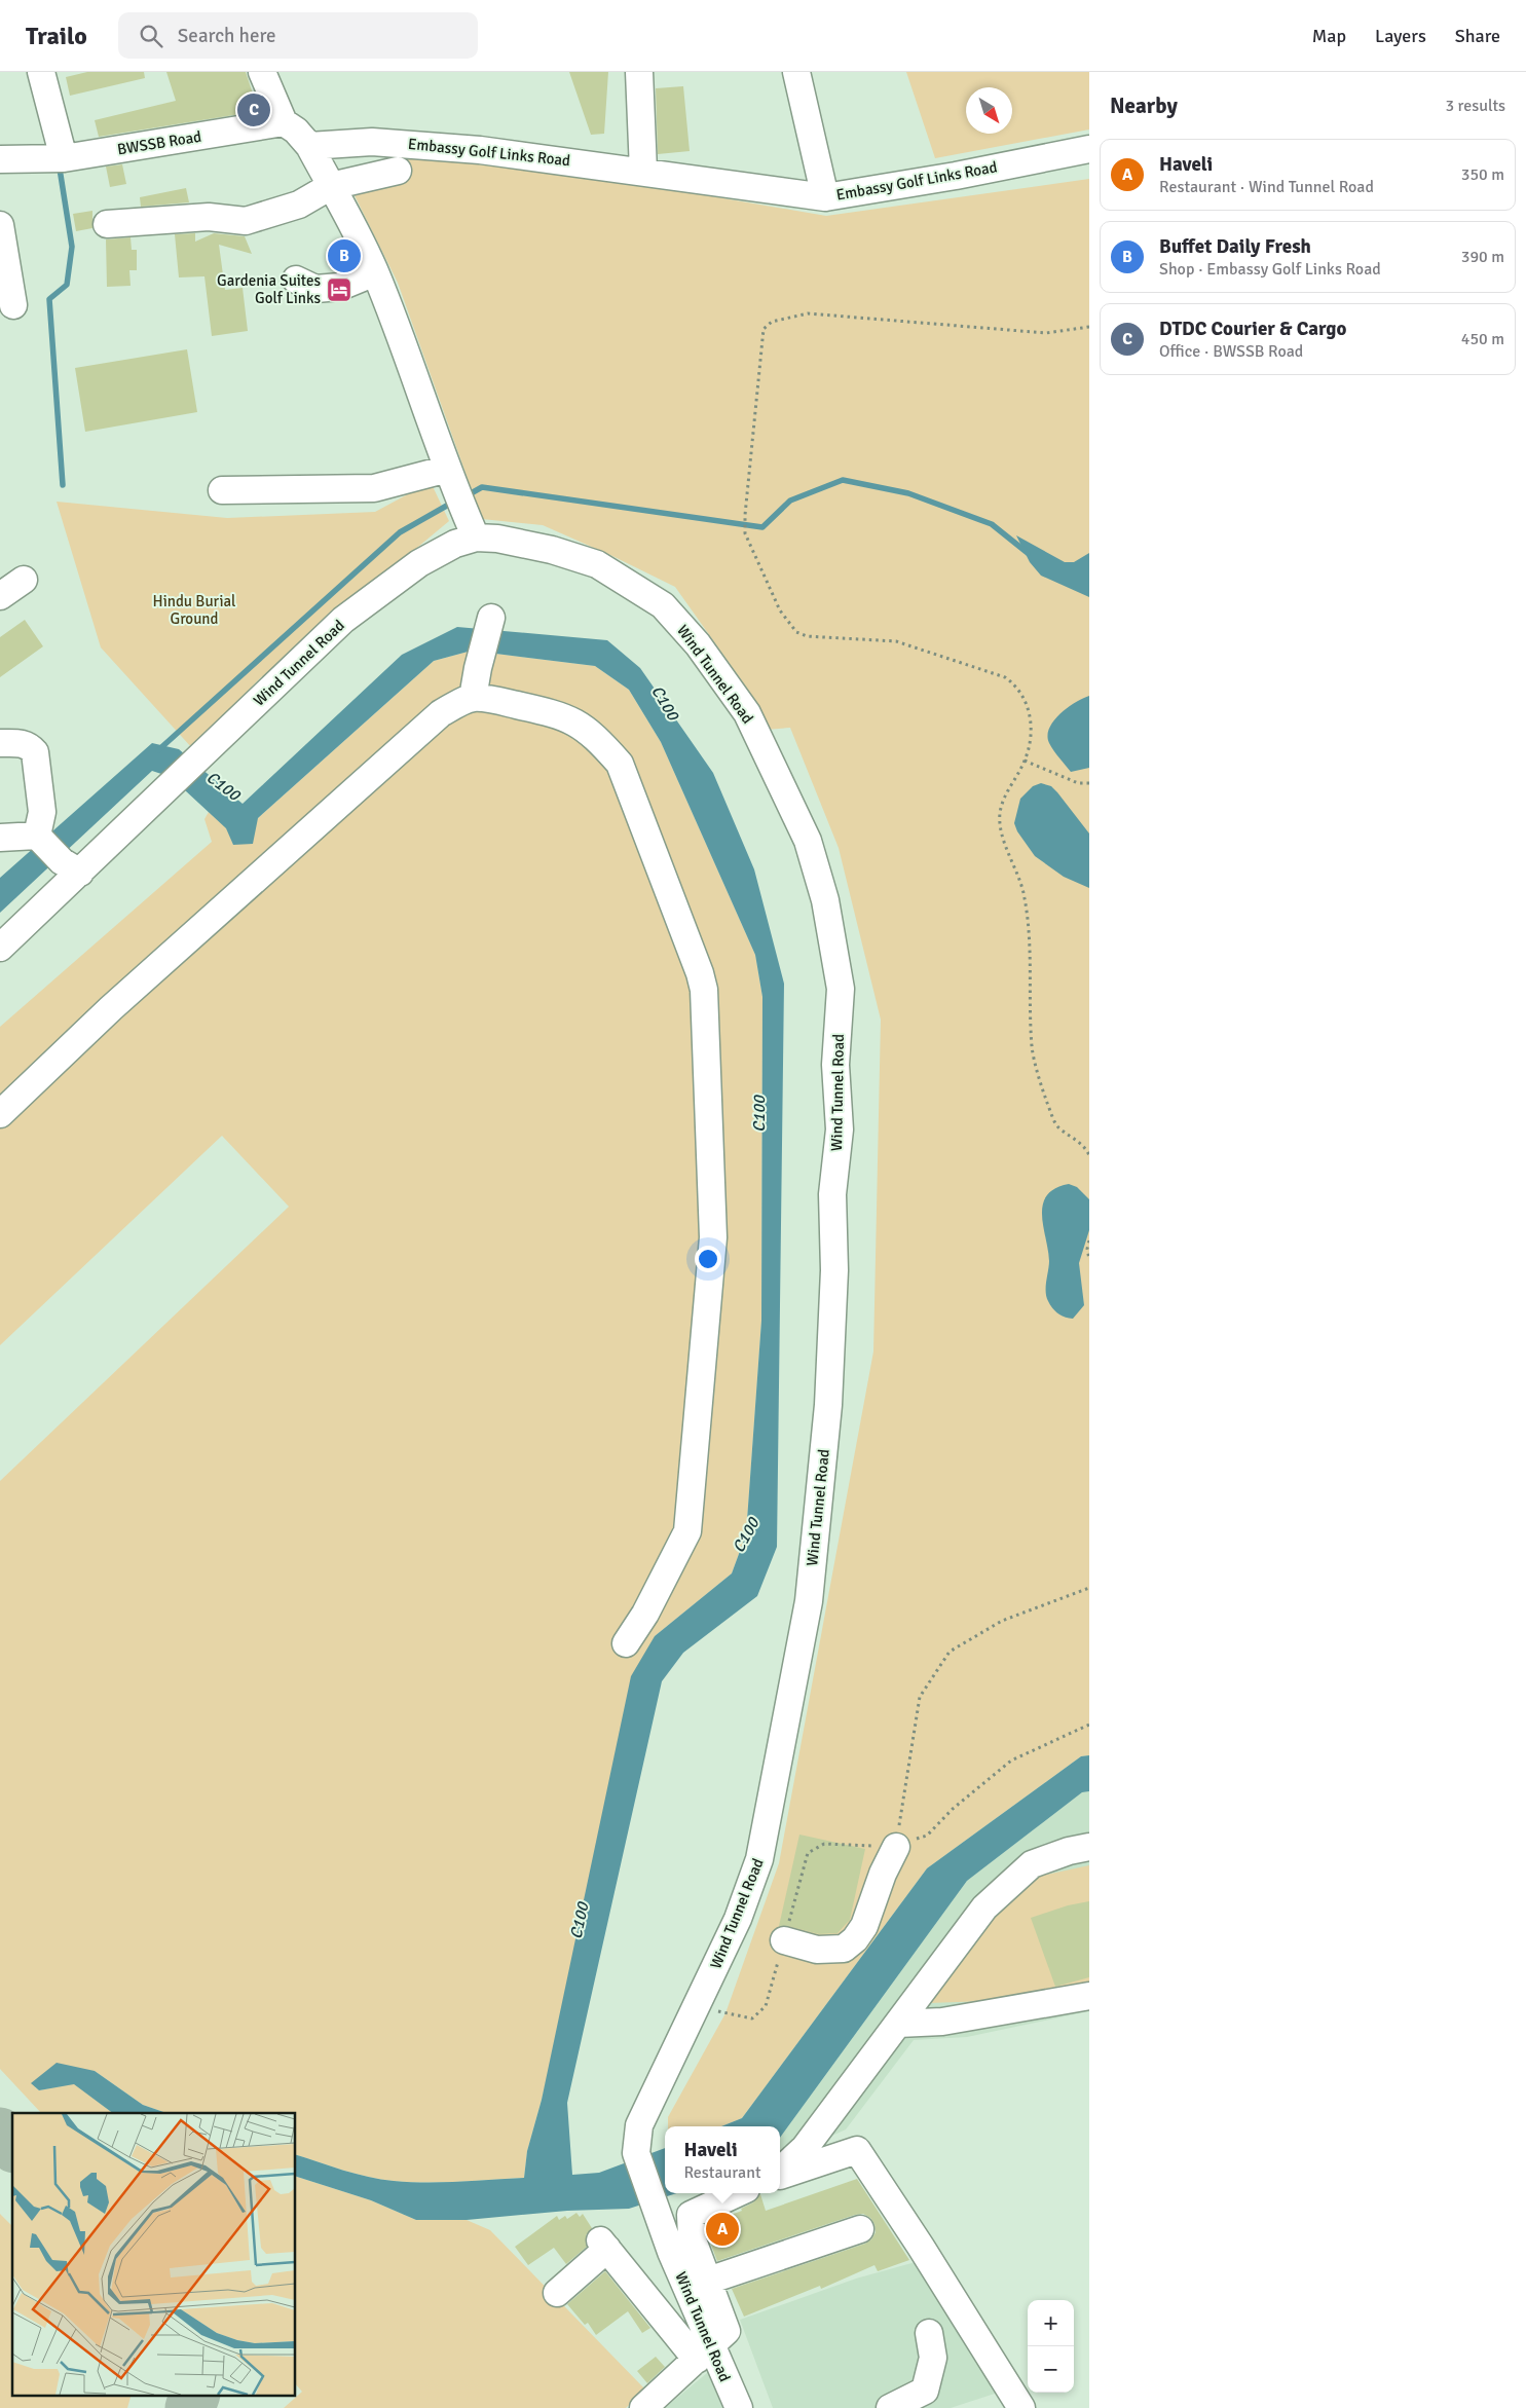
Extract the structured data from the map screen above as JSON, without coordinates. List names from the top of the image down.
{
  "streets": {
    "street": ["BWSSB Road", "Embassy Golf Links Road", "Wind Tunnel Road"]
  },
  "water": ["C100"],
  "parks": ["Hindu Burial Ground"],
  "places": {
    "hotel": ["Gardenia Suites Golf Links"]
  },
  "north": "bottom right",
  "page": {
    "header": "Trailo",
    "search": "Search here",
    "nav": ["Map", "Layers", "Share"],
    "heading": ["Nearby", "3 results"],
    "pins": ["C", "B", "A"],
    "list": [
      {
        "mark": "A",
        "name": "Haveli",
        "note": "Restaurant · Wind Tunnel Road",
        "value": "350 m"
      },
      {
        "mark": "B",
        "name": "Buffet Daily Fresh",
        "note": "Shop · Embassy Golf Links Road",
        "value": "390 m"
      },
      {
        "mark": "C",
        "name": "DTDC Courier & Cargo",
        "note": "Office · BWSSB Road",
        "value": "450 m"
      }
    ],
    "popup": ["Haveli", "Restaurant"],
    "map_buttons": ["+", "−"]
  }
}
